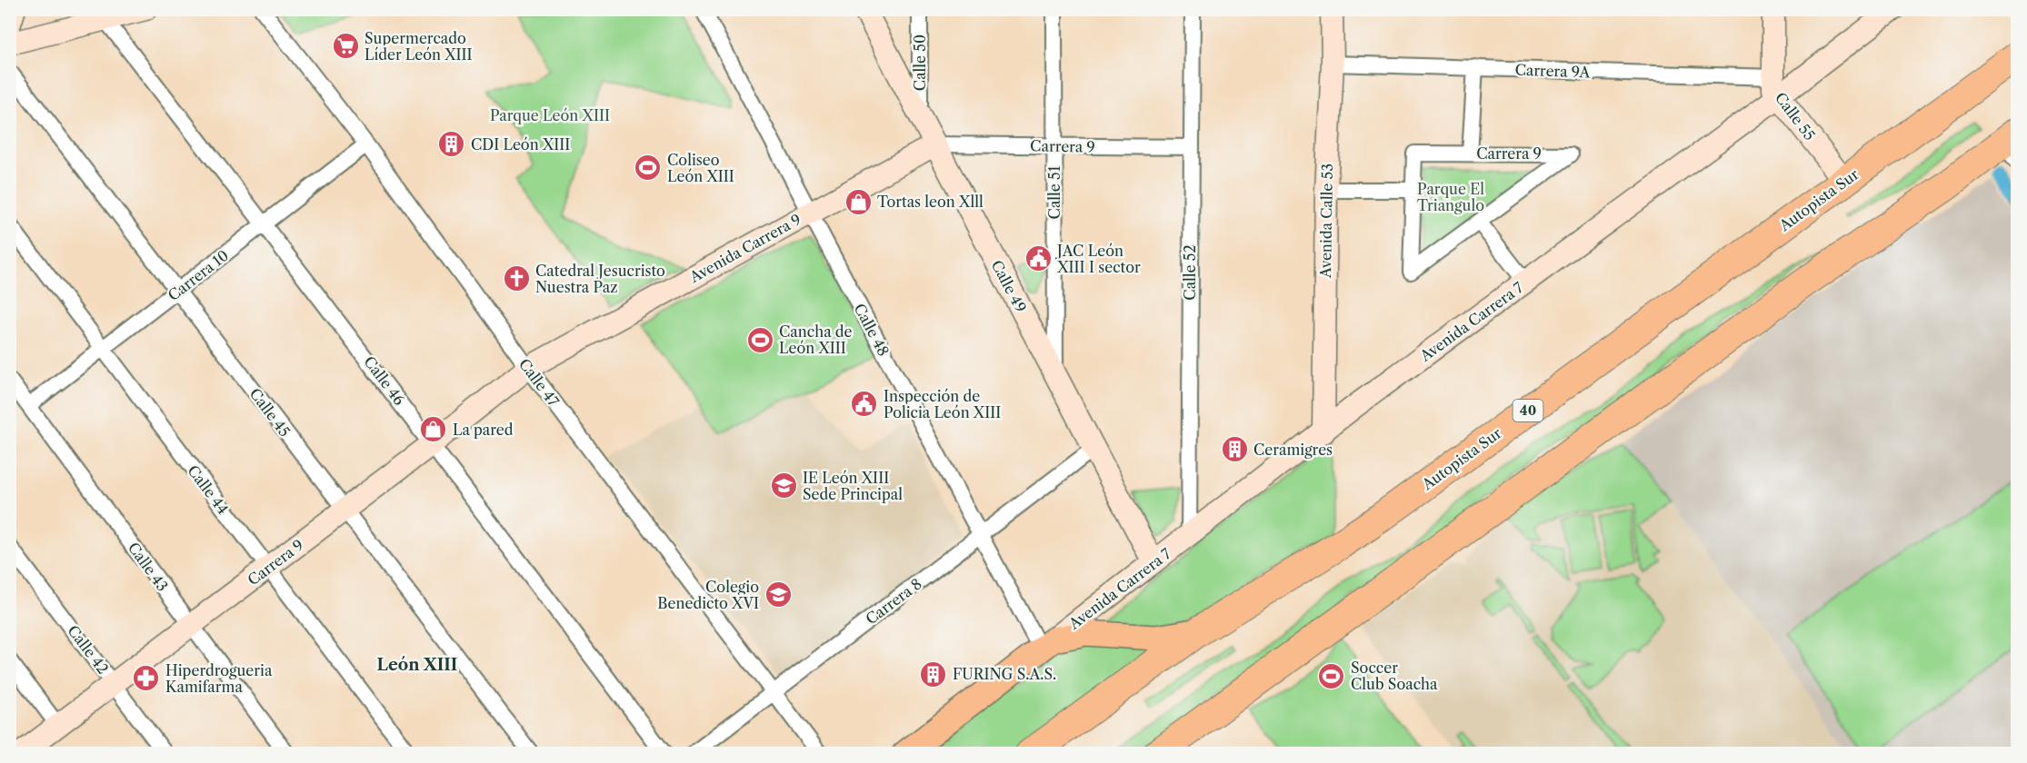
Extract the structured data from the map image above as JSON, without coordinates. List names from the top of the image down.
{
  "streets": {
    "highway": ["Autopista Sur", "40"],
    "main road": ["Avenida Carrera 7"],
    "street": [
      "Calle 50",
      "Carrera 9A",
      "Calle 55",
      "Carrera 9",
      "Calle 51",
      "Avenida Calle 53",
      "Avenida Carrera 9",
      "Calle 52",
      "Carrera 10",
      "Calle 49",
      "Calle 48",
      "Calle 46",
      "Calle 47",
      "Calle 45",
      "Calle 44",
      "Calle 43",
      "Carrera 8",
      "Calle 42"
    ]
  },
  "crossings": [
    ["Calle 50", "Calle 49"],
    ["Carrera 9A", "Calle 55"],
    ["Carrera 9A", "Avenida Calle 53"],
    ["Carrera 9A", "Avenida Carrera 7"],
    ["Calle 55", "Autopista Sur"],
    ["Calle 55", "Avenida Carrera 7"],
    ["Carrera 9", "Calle 51"],
    ["Carrera 9", "Avenida Carrera 9"],
    ["Carrera 9", "Calle 52"],
    ["Carrera 9", "Calle 49"],
    ["Carrera 9", "Calle 46"],
    ["Carrera 9", "Calle 47"],
    ["Carrera 9", "Calle 45"],
    ["Carrera 9", "Calle 44"],
    ["Carrera 9", "Calle 43"],
    ["Carrera 9", "Calle 42"],
    ["Calle 51", "Calle 49"],
    ["Autopista Sur", "Avenida Carrera 7"],
    ["Avenida Calle 53", "Avenida Carrera 7"],
    ["Avenida Carrera 9", "Calle 49"],
    ["Avenida Carrera 9", "Calle 48"],
    ["Avenida Carrera 9", "Calle 47"],
    ["Calle 52", "Avenida Carrera 7"],
    ["Carrera 10", "Calle 46"],
    ["Carrera 10", "Calle 47"],
    ["Carrera 10", "Calle 45"],
    ["Carrera 10", "Calle 44"],
    ["Carrera 10", "Calle 43"],
    ["Calle 49", "Avenida Carrera 7"],
    ["Calle 49", "Carrera 8"],
    ["Avenida Carrera 7", "Calle 48"],
    ["Calle 48", "Carrera 8"],
    ["Calle 47", "Carrera 8"]
  ],
  "districts": ["León XIII"],
  "parks": ["Parque León XIII", "Parque El Triangulo"],
  "places": {
    "supermarket": ["Supermercado Líder León XIII"],
    "building": ["CDI León XIII", "Ceramigres", "FURING S.A.S."],
    "sports": ["Coliseo León XIII", "Cancha de León XIII", "Soccer Club Soacha"],
    "shop": ["Tortas leon Xlll", "La pared"],
    "public building": ["JAC León XIII I sector", "Inspección de Policia León XIII"],
    "church": ["Catedral Jesucristo Nuestra Paz"],
    "school or university": ["IE León XIII Sede Principal", "Colegio Benedicto XVI"],
    "pharmacy": ["Hiperdrogueria Kamifarma"]
  }
}
